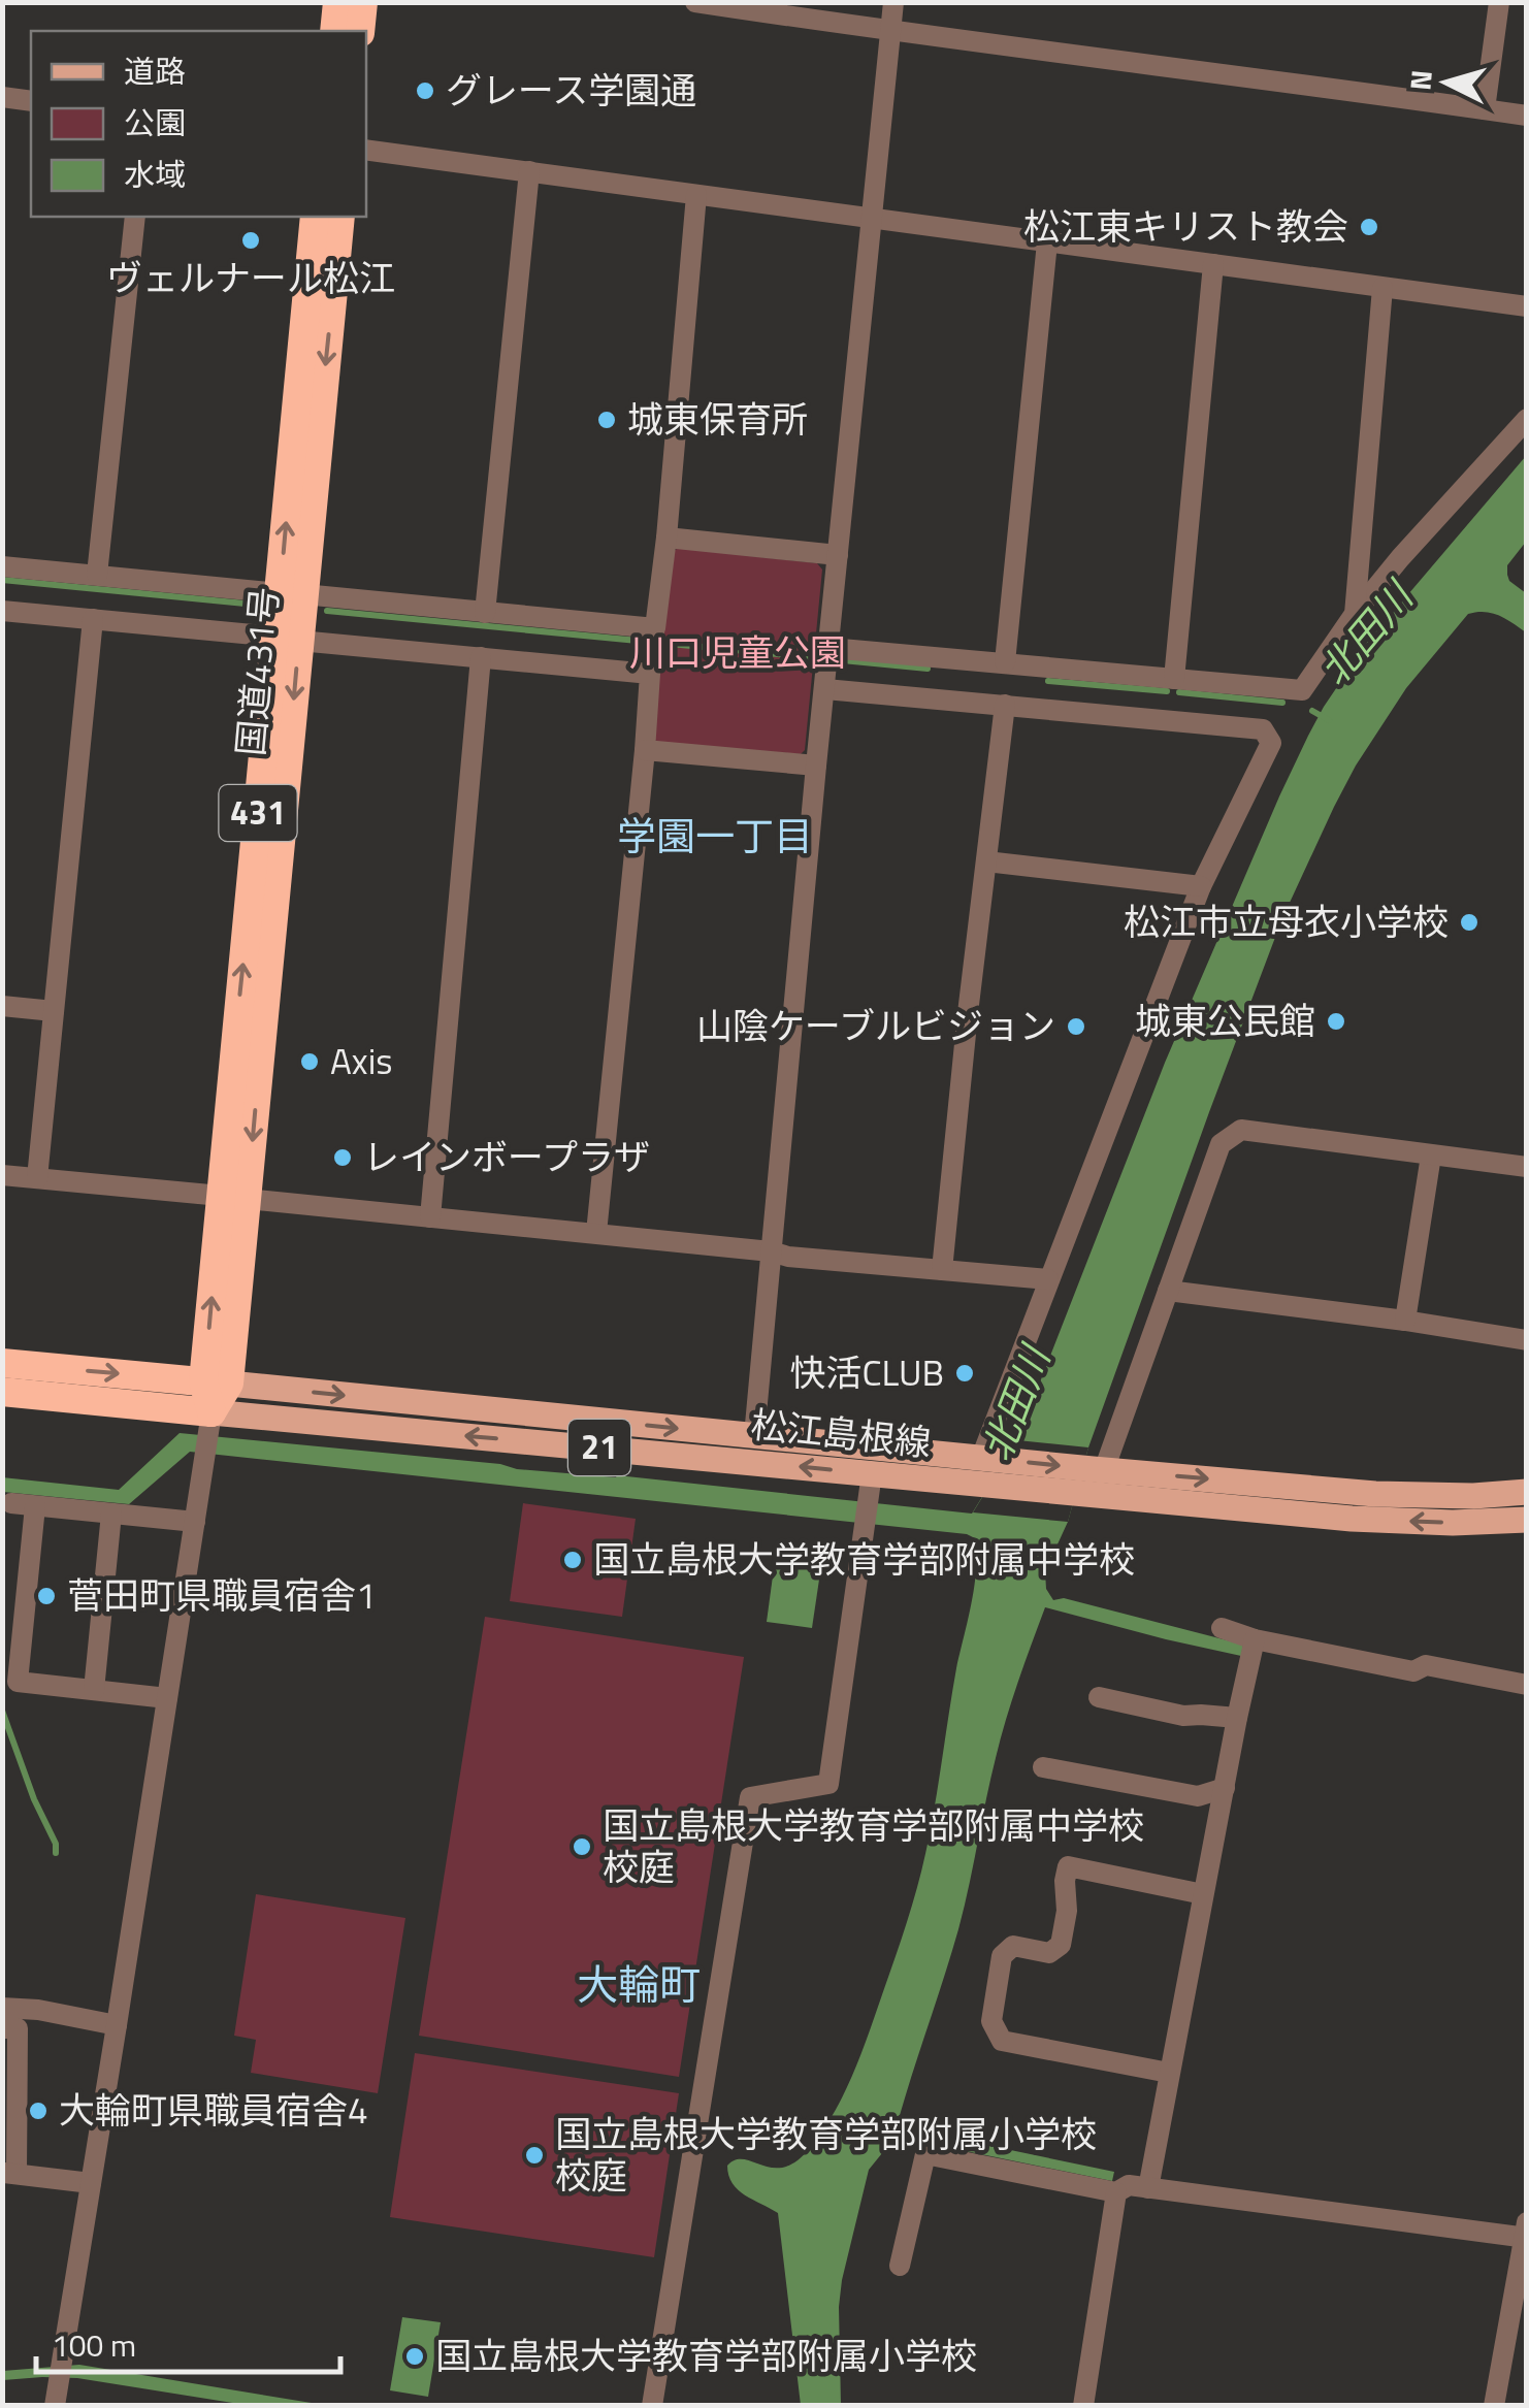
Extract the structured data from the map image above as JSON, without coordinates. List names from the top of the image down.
{
  "streets": {
    "highway": ["国道431号", "431"],
    "main road": ["松江島根線", "21"]
  },
  "crossings": [
    ["国道431号", "松江島根線"]
  ],
  "districts": ["学園一丁目", "大輪町"],
  "water": ["北田川"],
  "parks": ["川口児童公園"],
  "places": [
    "グレース学園通",
    "松江東キリスト教会",
    "ヴェルナール松江",
    "城東保育所",
    "松江市立母衣小学校",
    "城東公民館",
    "山陰ケーブルビジョン",
    "Axis",
    "レインボープラザ",
    "快活CLUB",
    "国立島根大学教育学部附属中学校",
    "菅田町県職員宿舎1",
    "国立島根大学教育学部附属中学校 校庭",
    "大輪町県職員宿舎4",
    "国立島根大学教育学部附属小学校 校庭",
    "国立島根大学教育学部附属小学校"
  ],
  "legend": ["道路", "公園", "水域"],
  "scale_bar": "100 m",
  "north": "left"
}
